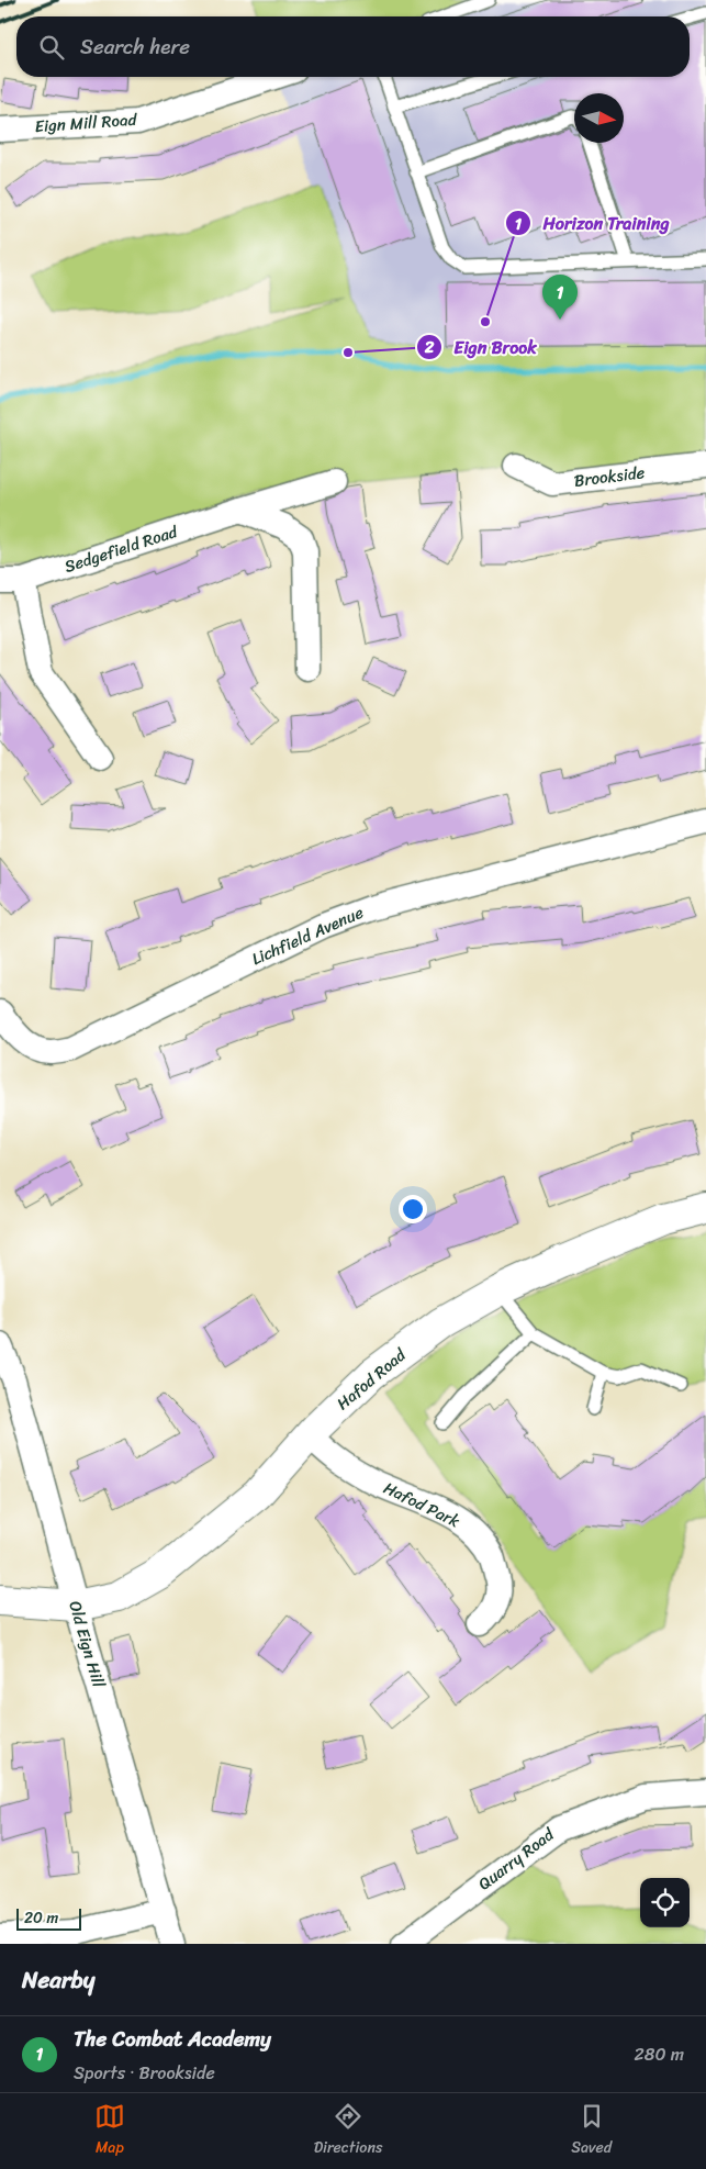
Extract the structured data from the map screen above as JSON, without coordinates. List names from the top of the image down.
{
  "streets": {
    "street": [
      "Eign Mill Road",
      "Brookside",
      "Sedgefield Road",
      "Lichfield Avenue",
      "Hafod Road",
      "Hafod Park",
      "Old Eign Hill",
      "Quarry Road"
    ]
  },
  "crossings": [
    ["Hafod Road", "Hafod Park"],
    ["Hafod Road", "Old Eign Hill"]
  ],
  "places": ["Horizon Training", "Eign Brook"],
  "scale_bar": "20 m",
  "north": "right",
  "page": {
    "search": "Search here",
    "pins": "1",
    "scale": "20 m",
    "heading": "Nearby",
    "list": [
      {
        "mark": "1",
        "name": "The Combat Academy",
        "note": "Sports · Brookside",
        "value": "280 m"
      }
    ],
    "nav": ["Map", "Directions", "Saved"]
  }
}
